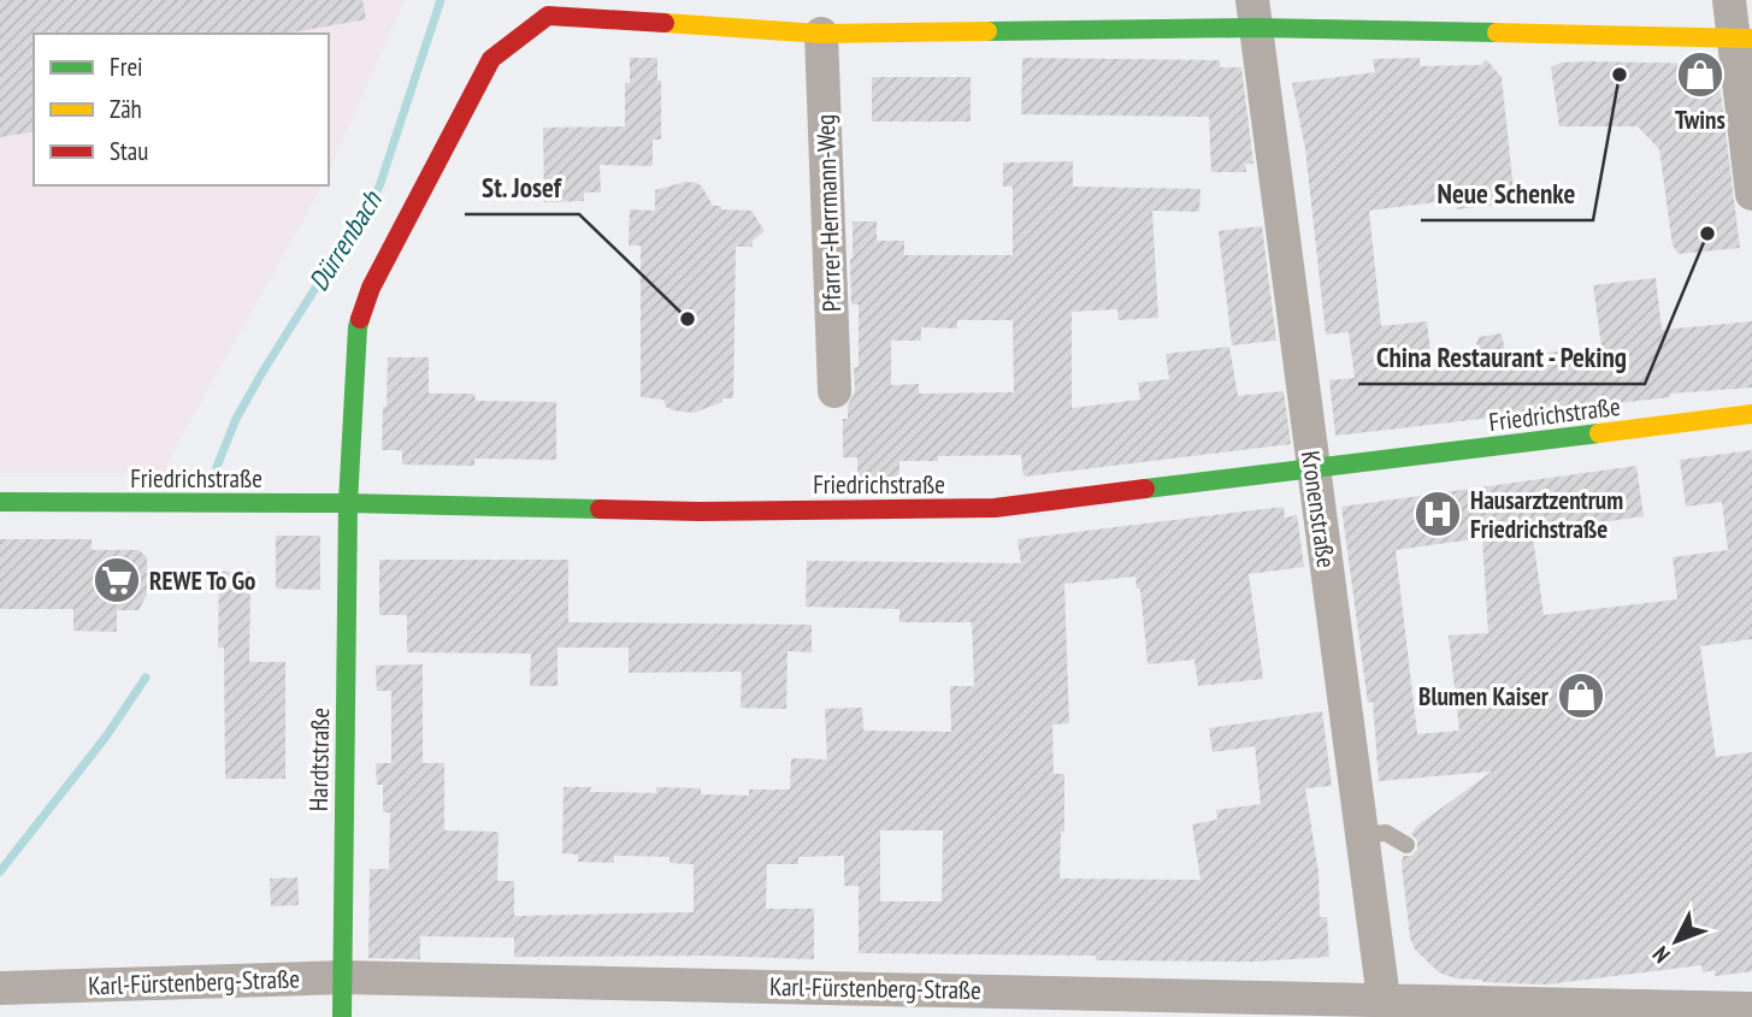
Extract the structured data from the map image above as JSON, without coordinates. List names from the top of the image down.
{
  "streets": {
    "street": [
      "Pfarrer-Herrmann-Weg",
      "Friedrichstraße",
      "Kronenstraße",
      "Hardtstraße",
      "Karl-Fürstenberg-Straße"
    ]
  },
  "crossings": [
    ["Pfarrer-Herrmann-Weg", "Hardtstraße"],
    ["Friedrichstraße", "Kronenstraße"],
    ["Friedrichstraße", "Hardtstraße"],
    ["Kronenstraße", "Hardtstraße"],
    ["Kronenstraße", "Karl-Fürstenberg-Straße"],
    ["Hardtstraße", "Karl-Fürstenberg-Straße"]
  ],
  "water": ["Dürrenbach"],
  "places": {
    "other": ["Neue Schenke", "China Restaurant - Peking", "St. Josef"],
    "shop": ["Twins", "Blumen Kaiser"],
    "hospital": ["Hausarztzentrum Friedrichstraße"],
    "supermarket": ["REWE To Go"]
  },
  "legend": ["Frei", "Zäh", "Stau"],
  "north": "bottom left"
}
